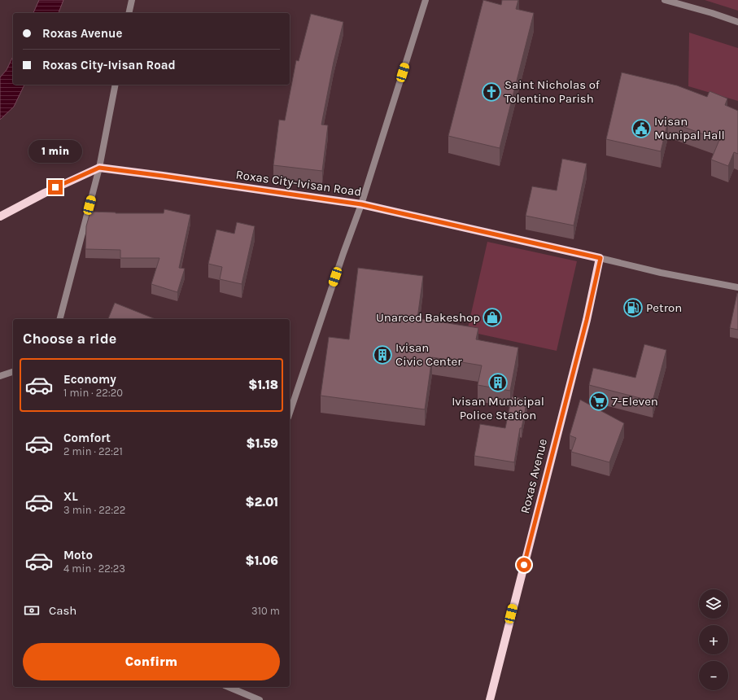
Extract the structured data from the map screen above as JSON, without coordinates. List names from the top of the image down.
{
  "streets": {
    "main road": ["Roxas City-Ivisan Road", "Roxas Avenue"]
  },
  "crossings": [
    ["Roxas City-Ivisan Road", "Roxas Avenue"]
  ],
  "places": {
    "church": ["Saint Nicholas of Tolentino Parish"],
    "public building": ["Ivisan Munipal Hall"],
    "fuel station": ["Petron"],
    "shop": ["Unarced Bakeshop"],
    "building": ["Ivisan Civic Center", "Ivisan Municipal Police Station"],
    "supermarket": ["7-Eleven"]
  },
  "page": {
    "banner": ["Roxas Avenue", "Roxas City-Ivisan Road"],
    "bubble": "1 min",
    "heading": "Choose a ride",
    "list": [
      {
        "name": "Economy",
        "note": "1 min · 22:20",
        "value": "$1.18"
      },
      {
        "name": "Comfort",
        "note": "2 min · 22:21",
        "value": "$1.59"
      },
      {
        "name": "XL",
        "note": "3 min · 22:22",
        "value": "$2.01"
      },
      {
        "name": "Moto",
        "note": "4 min · 22:23",
        "value": "$1.06"
      }
    ],
    "map_buttons": ["+", "−"],
    "pay": ["Cash", "310 m"],
    "buttons": "Confirm"
  }
}
